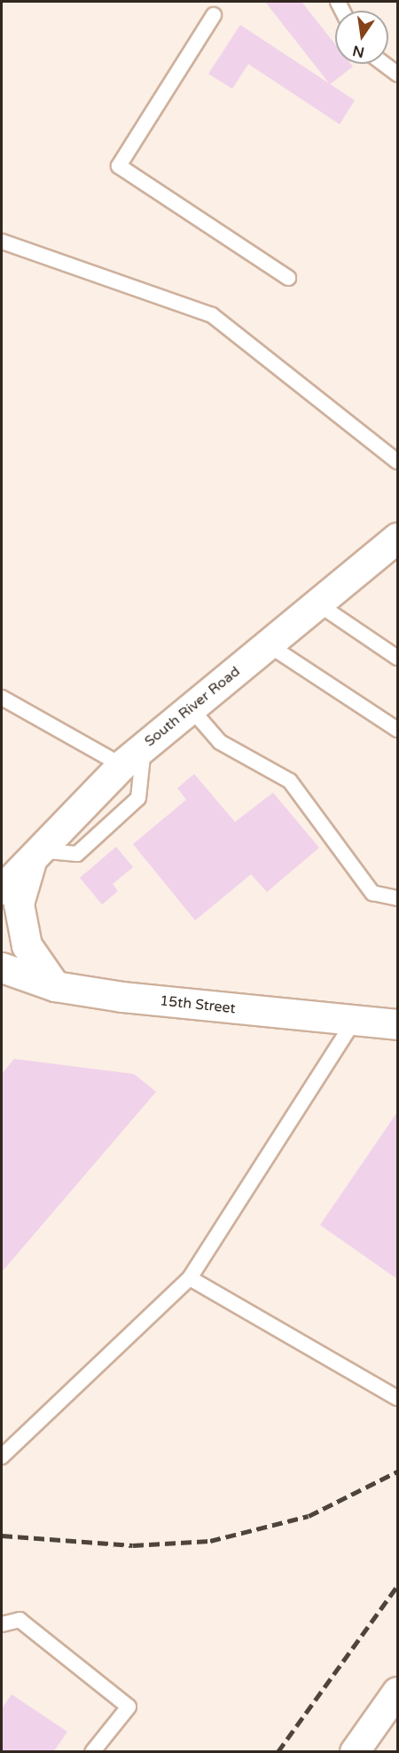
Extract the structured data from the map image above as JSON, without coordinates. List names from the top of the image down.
{
  "streets": {
    "street": ["South River Road", "15th Street"]
  },
  "north": "bottom"
}
